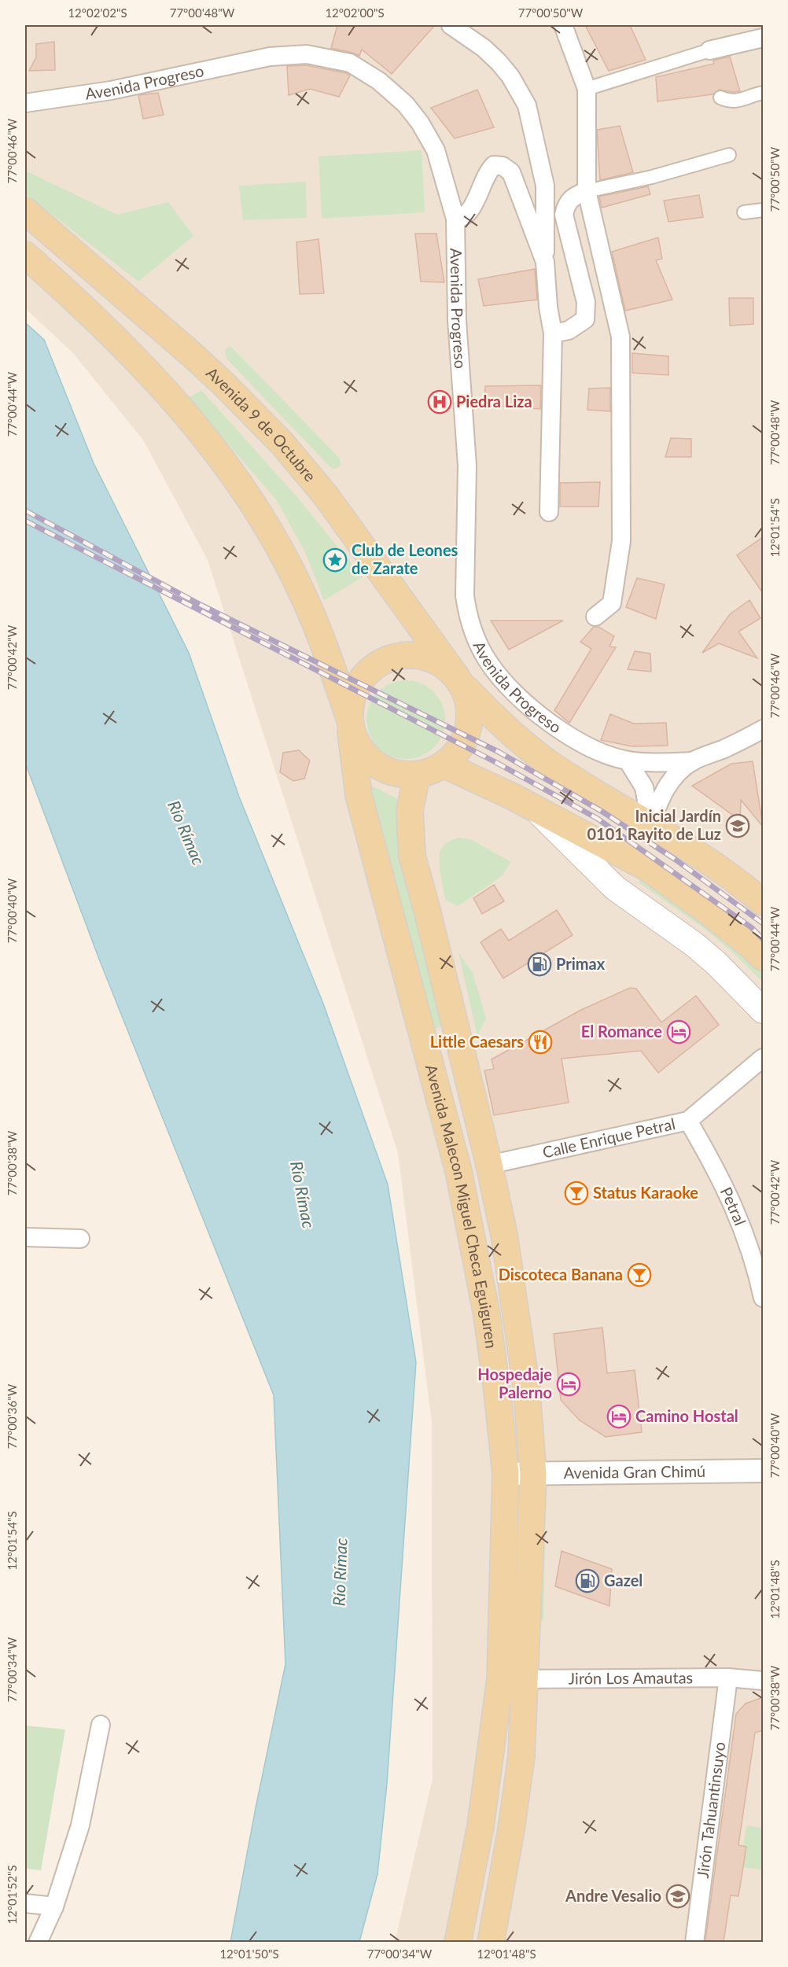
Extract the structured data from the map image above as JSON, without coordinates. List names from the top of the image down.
{
  "streets": {
    "main road": ["Avenida 9 de Octubre", "Avenida Malecon Miguel Checa Eguiguren"],
    "street": [
      "Avenida Progreso",
      "Calle Enrique Petral",
      "Petral",
      "Avenida Gran Chimú",
      "Jirón Los Amautas",
      "Jirón Tahuantinsuyo"
    ]
  },
  "crossings": [
    ["Avenida 9 de Octubre", "Avenida Malecon Miguel Checa Eguiguren"],
    ["Calle Enrique Petral", "Petral"],
    ["Calle Enrique Petral", "Avenida Malecon Miguel Checa Eguiguren"],
    ["Avenida Malecon Miguel Checa Eguiguren", "Avenida Gran Chimú"],
    ["Avenida Malecon Miguel Checa Eguiguren", "Jirón Los Amautas"],
    ["Jirón Los Amautas", "Jirón Tahuantinsuyo"]
  ],
  "water": ["Río Rímac"],
  "places": {
    "hospital": ["Piedra Liza"],
    "place": ["Club de Leones de Zarate"],
    "school or university": ["Inicial Jardín 0101 Rayito de Luz", "Andre Vesalio"],
    "fuel station": ["Primax", "Gazel"],
    "hotel": ["El Romance", "Hospedaje Palerno", "Camino Hostal"],
    "restaurant": ["Little Caesars"],
    "bar": ["Status Karaoke", "Discoteca Banana"]
  },
  "coordinates": [
    "12°02'02\"S",
    "77°00'48\"W",
    "12°02'00\"S",
    "77°00'50\"W",
    "77°00'46\"W",
    "77°00'44\"W",
    "12°01'54\"S",
    "77°00'42\"W",
    "77°00'40\"W",
    "77°00'38\"W",
    "77°00'36\"W",
    "12°01'48\"S",
    "77°00'34\"W",
    "12°01'52\"S",
    "12°01'50\"S"
  ]
}
